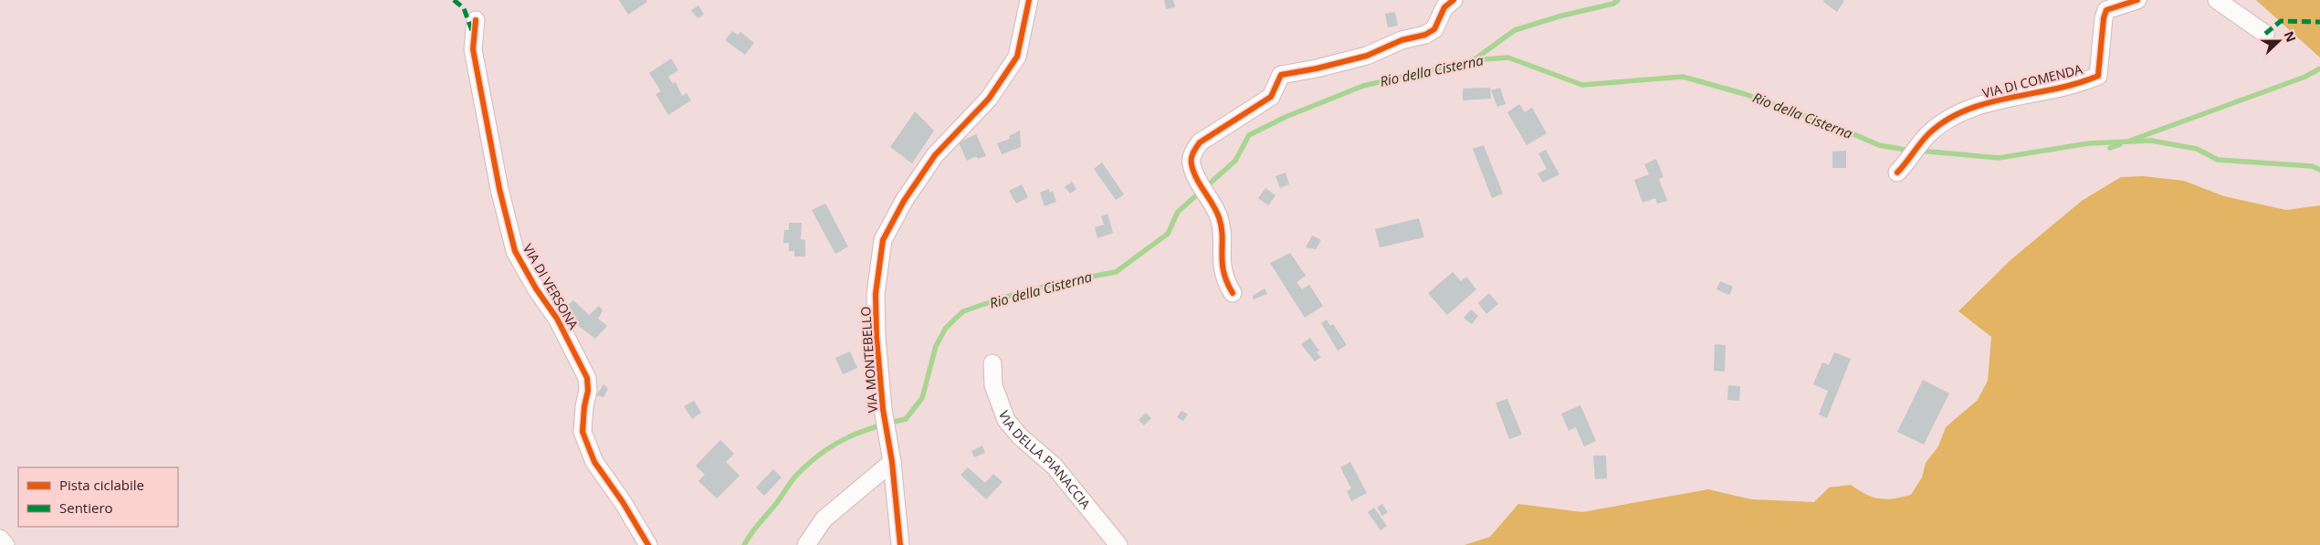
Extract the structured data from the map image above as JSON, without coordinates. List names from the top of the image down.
{
  "streets": {
    "street": [
      "VIA DI COMENDA",
      "VIA DI VERSONA",
      "VIA MONTEBELLO",
      "VIA DELLA PIANACCIA"
    ]
  },
  "water": ["Rio della Cisterna"],
  "legend": ["Pista ciclabile", "Sentiero"],
  "north": "right"
}
